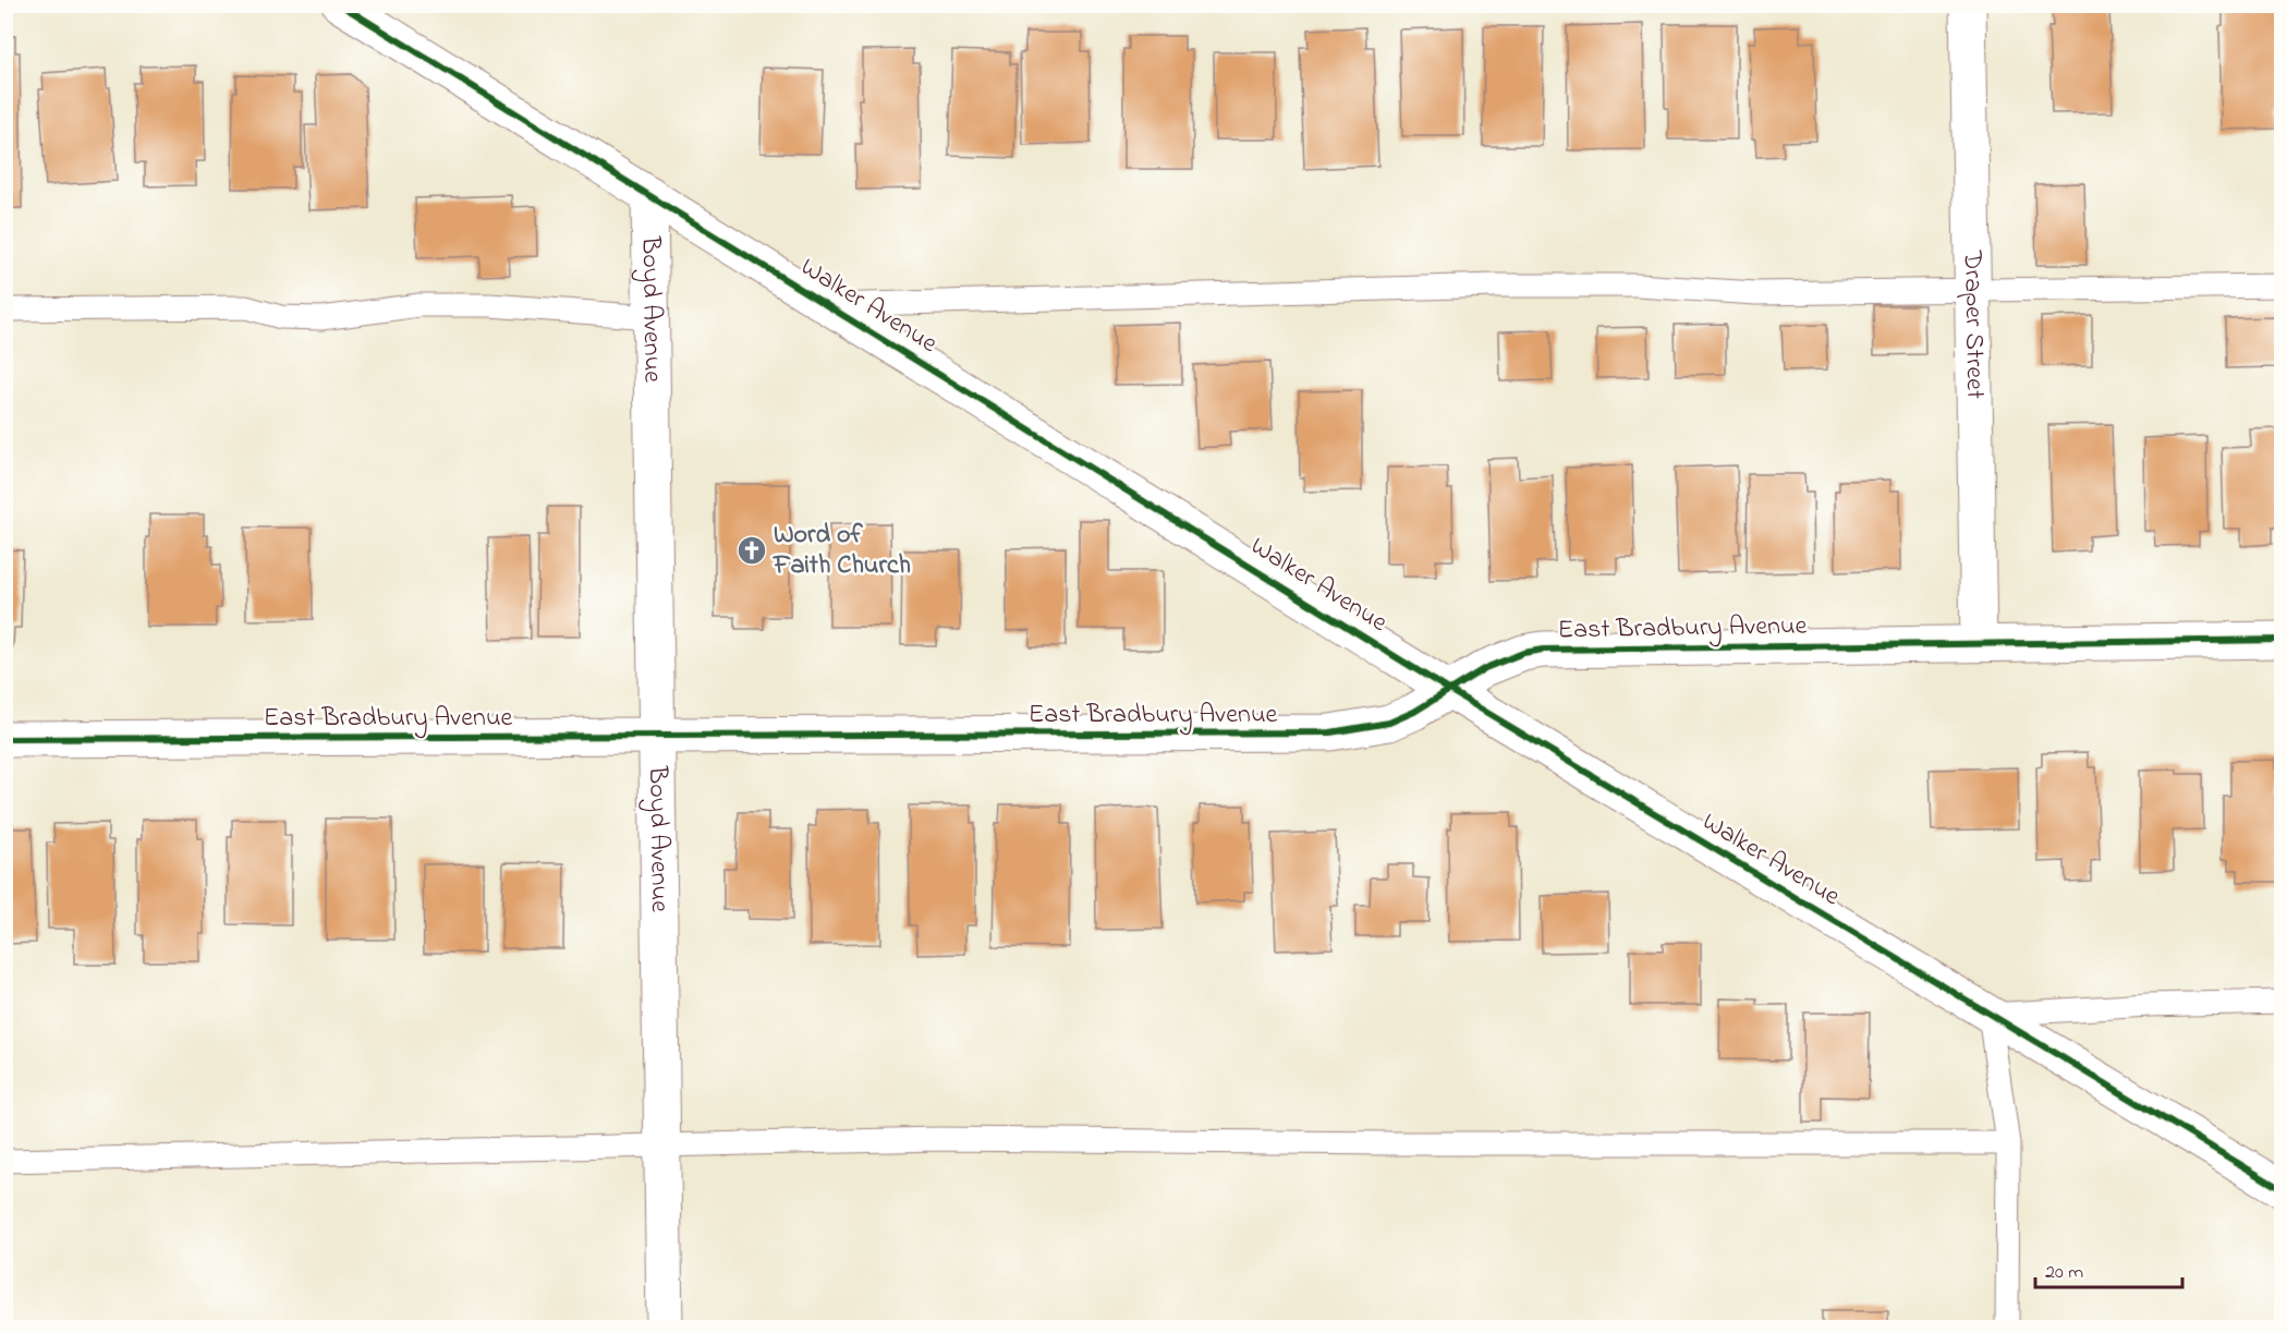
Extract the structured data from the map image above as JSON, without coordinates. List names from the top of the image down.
{
  "streets": {
    "street": [
      "Walker Avenue",
      "Boyd Avenue",
      "Draper Street",
      "East Bradbury Avenue"
    ]
  },
  "crossings": [
    ["Walker Avenue", "Boyd Avenue"],
    ["Walker Avenue", "East Bradbury Avenue"],
    ["Boyd Avenue", "East Bradbury Avenue"],
    ["Draper Street", "East Bradbury Avenue"]
  ],
  "places": {
    "church": ["Word of Faith Church"]
  },
  "scale_bar": "20 m"
}
